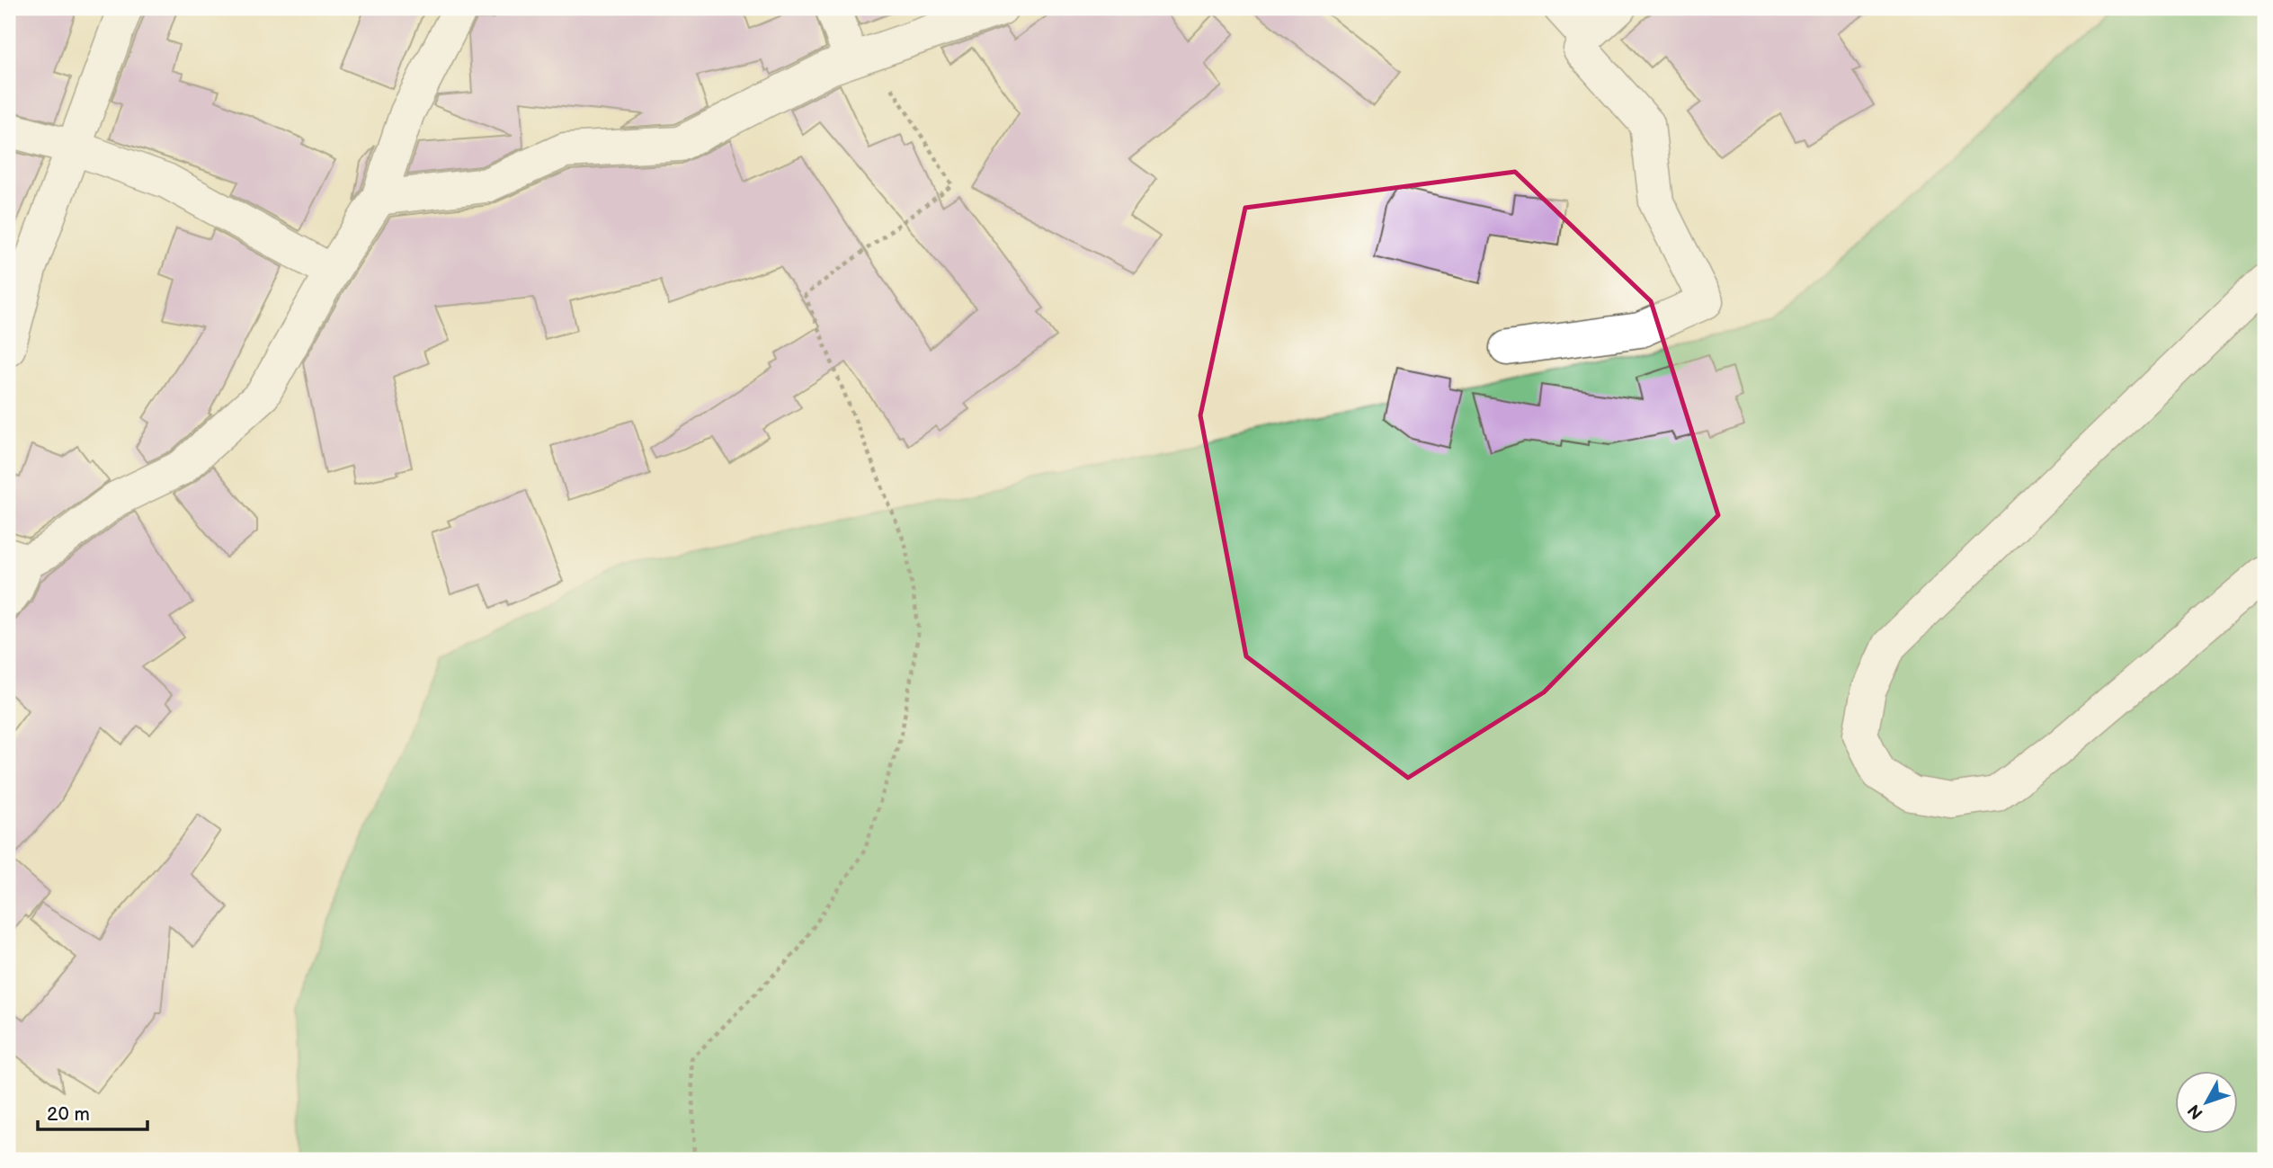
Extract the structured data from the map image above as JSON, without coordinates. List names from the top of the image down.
{
  "scale_bar": "20 m",
  "north": "bottom left"
}
